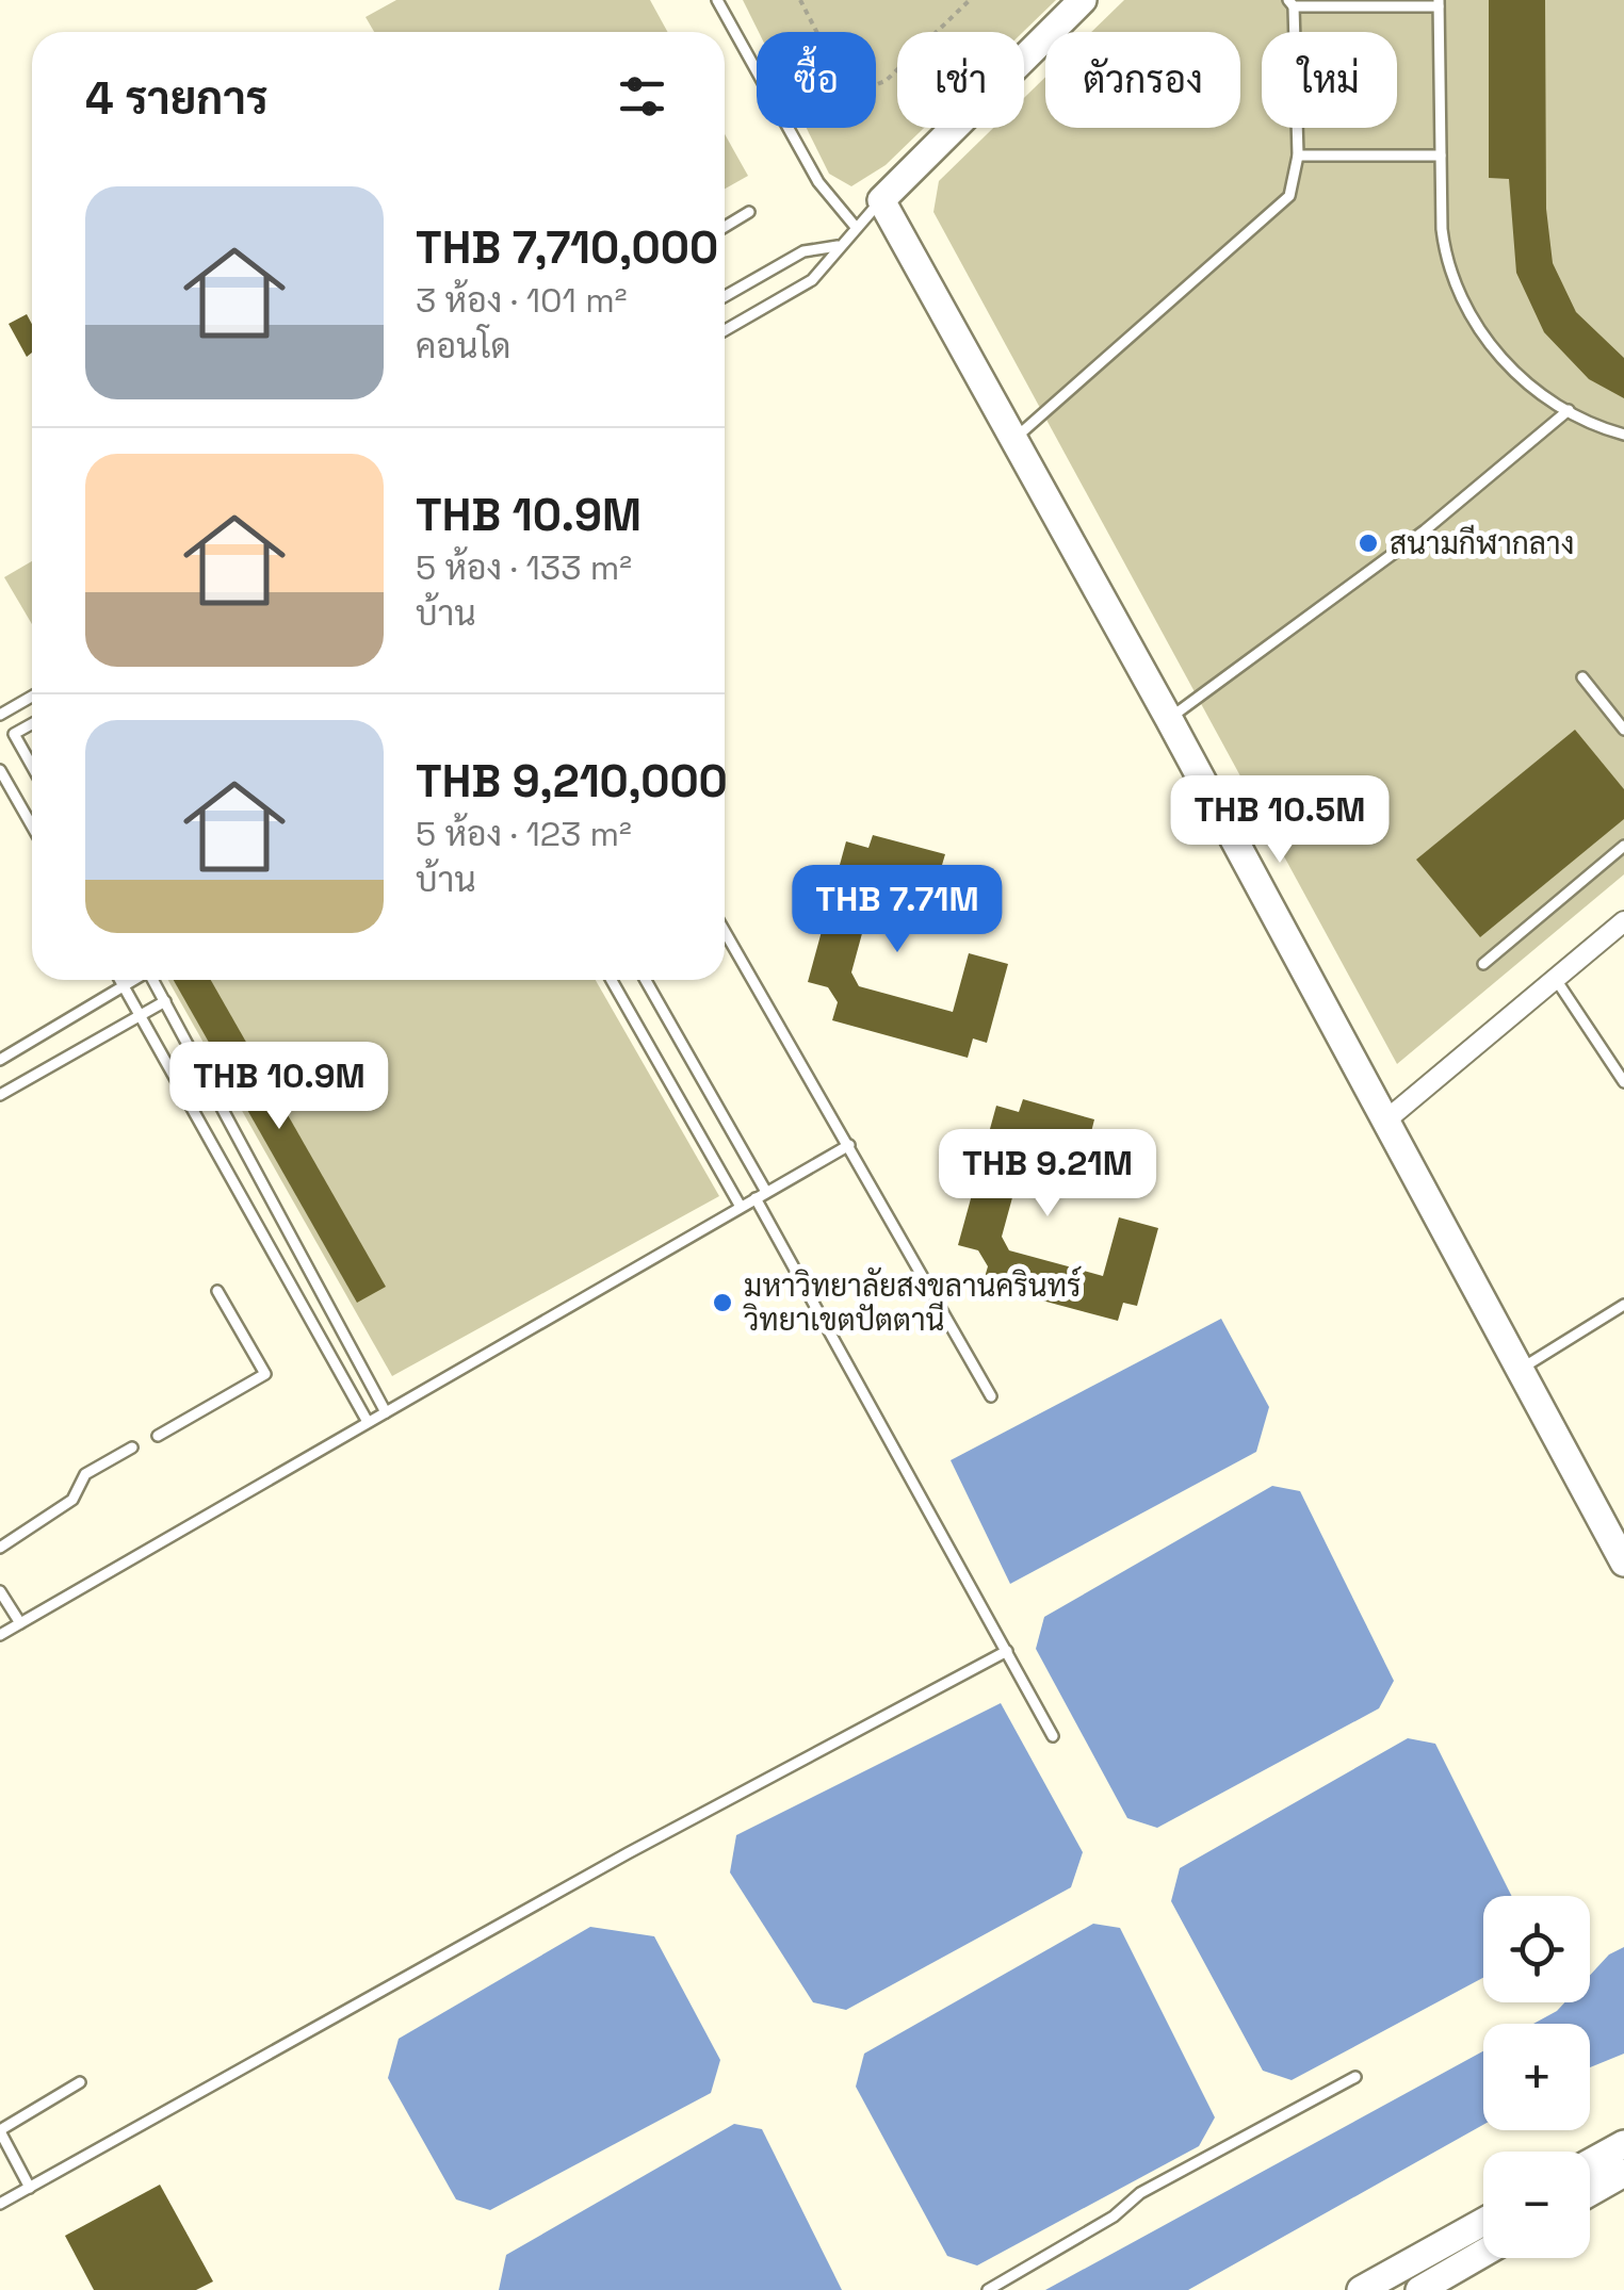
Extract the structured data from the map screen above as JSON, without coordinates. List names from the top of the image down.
{
  "places": ["สนามกีฬากลาง", "มหาวิทยาลัยสงขลานครินทร์ วิทยาเขตปัตตานี"],
  "page": {
    "chip": [
      "ซื้อ",
      "เช่า",
      "ตัวกรอง",
      "ใหม่"
    ],
    "heading": "4 รายการ",
    "list": [
      {
        "name": "THB 7,710,000",
        "note": "3 ห้อง · 101 m² · คอนโด"
      },
      {
        "name": "THB 10.9M",
        "note": "5 ห้อง · 133 m² · บ้าน"
      },
      {
        "name": "THB 9,210,000",
        "note": "5 ห้อง · 123 m² · บ้าน"
      }
    ],
    "price": [
      "THB 10.5M",
      "THB 7.71M",
      "THB 10.9M",
      "THB 9.21M"
    ],
    "map_buttons": ["+", "−"]
  }
}
